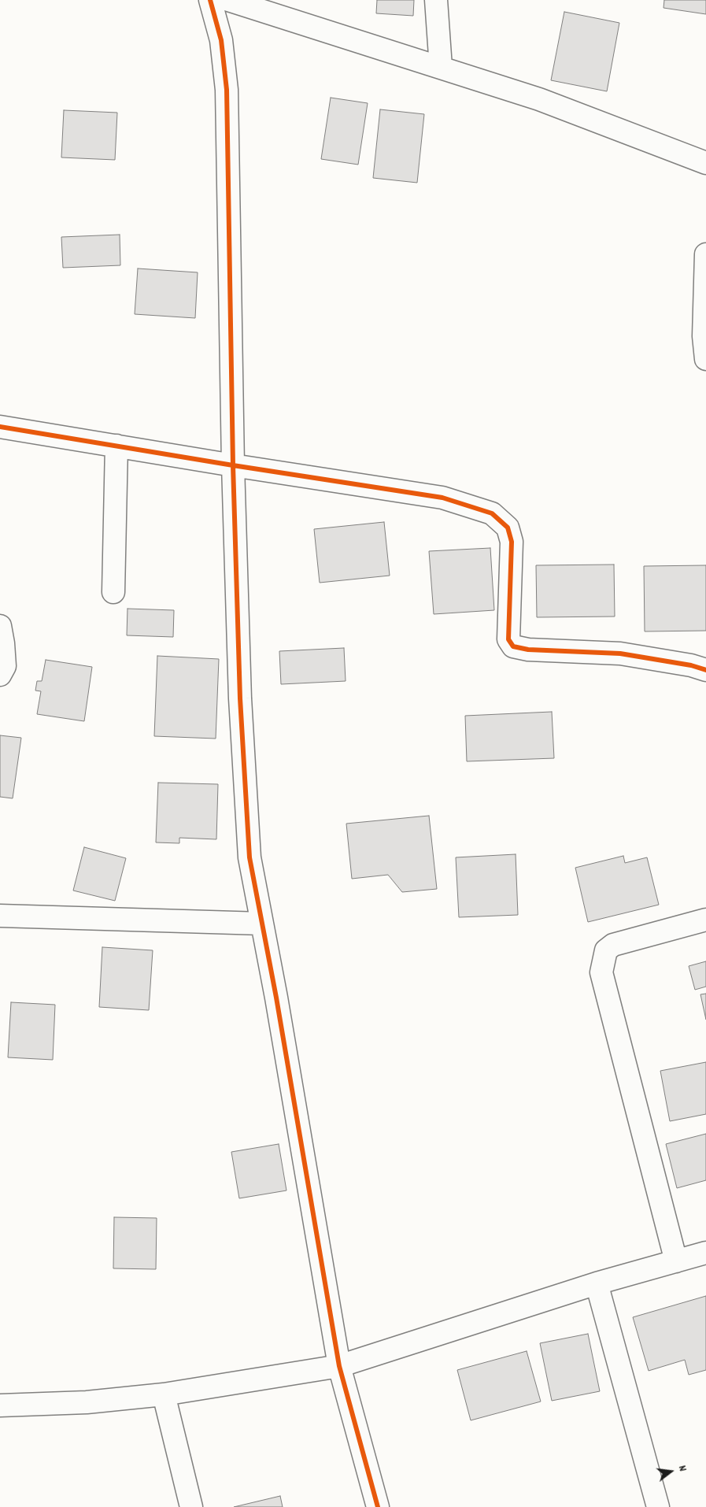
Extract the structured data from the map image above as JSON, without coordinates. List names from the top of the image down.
{
  "north": "right"
}
